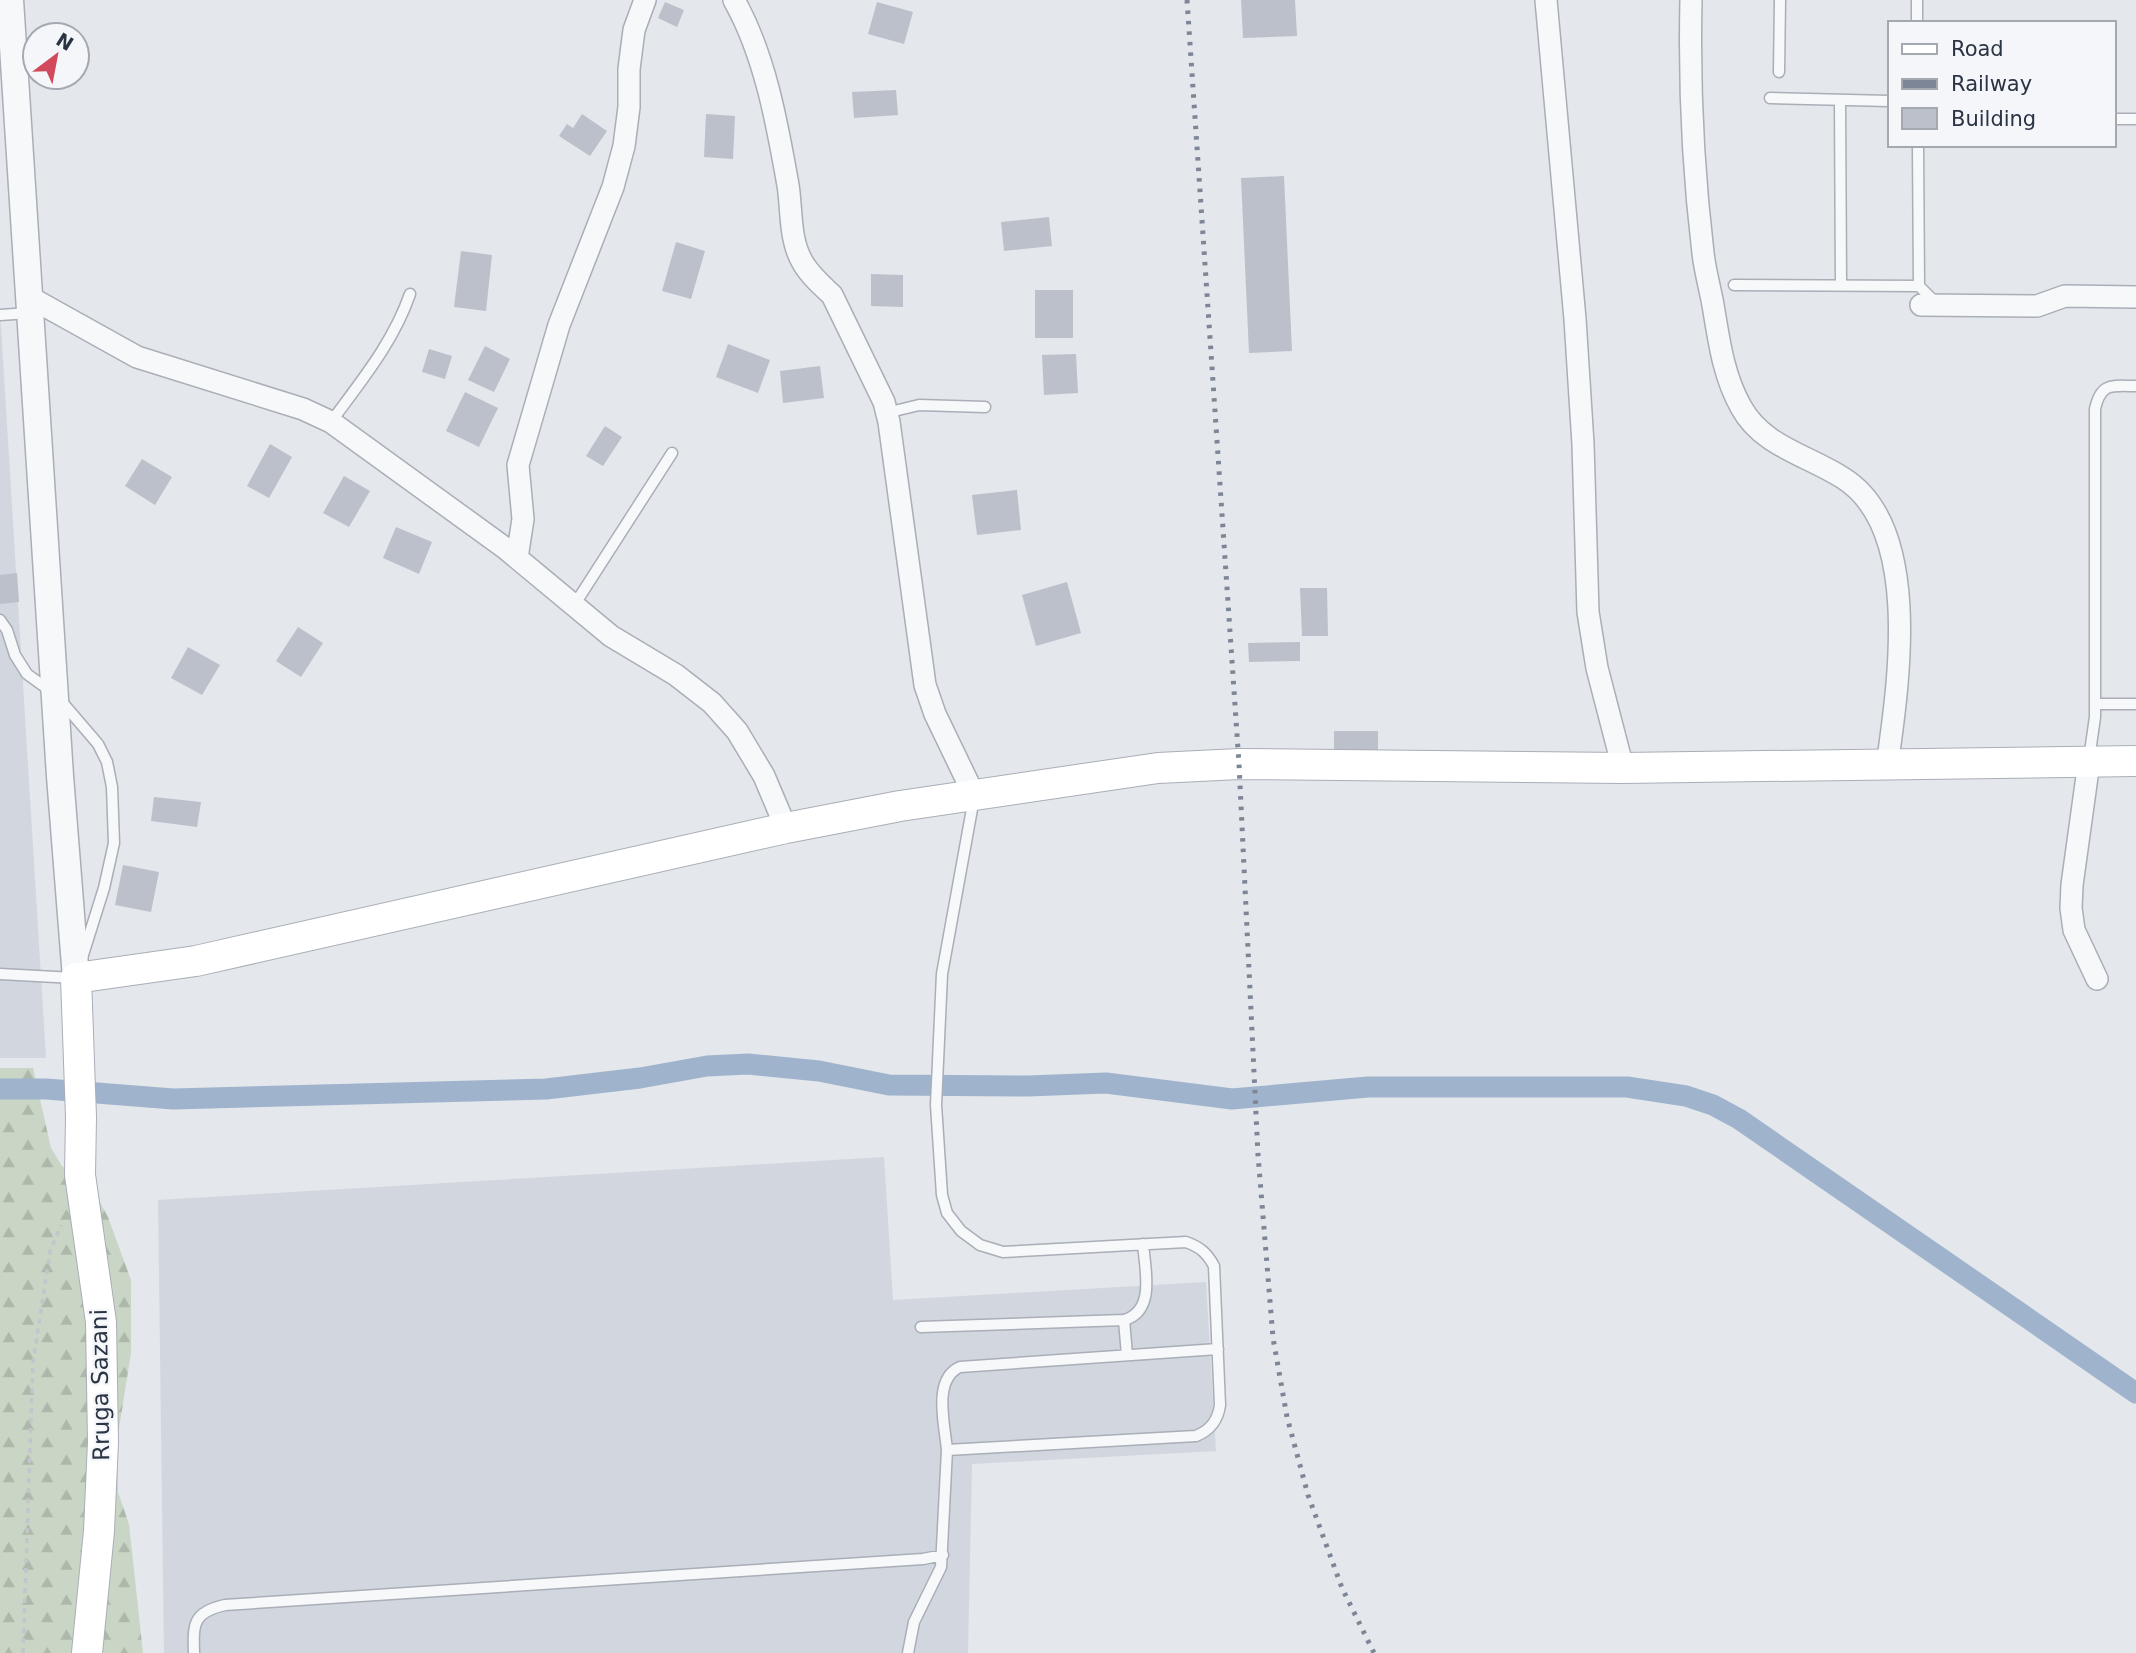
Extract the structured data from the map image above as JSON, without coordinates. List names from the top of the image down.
{
  "streets": {
    "main road": ["Rruga Sazani"]
  },
  "legend": ["Road", "Railway", "Building"],
  "north": "top right"
}
